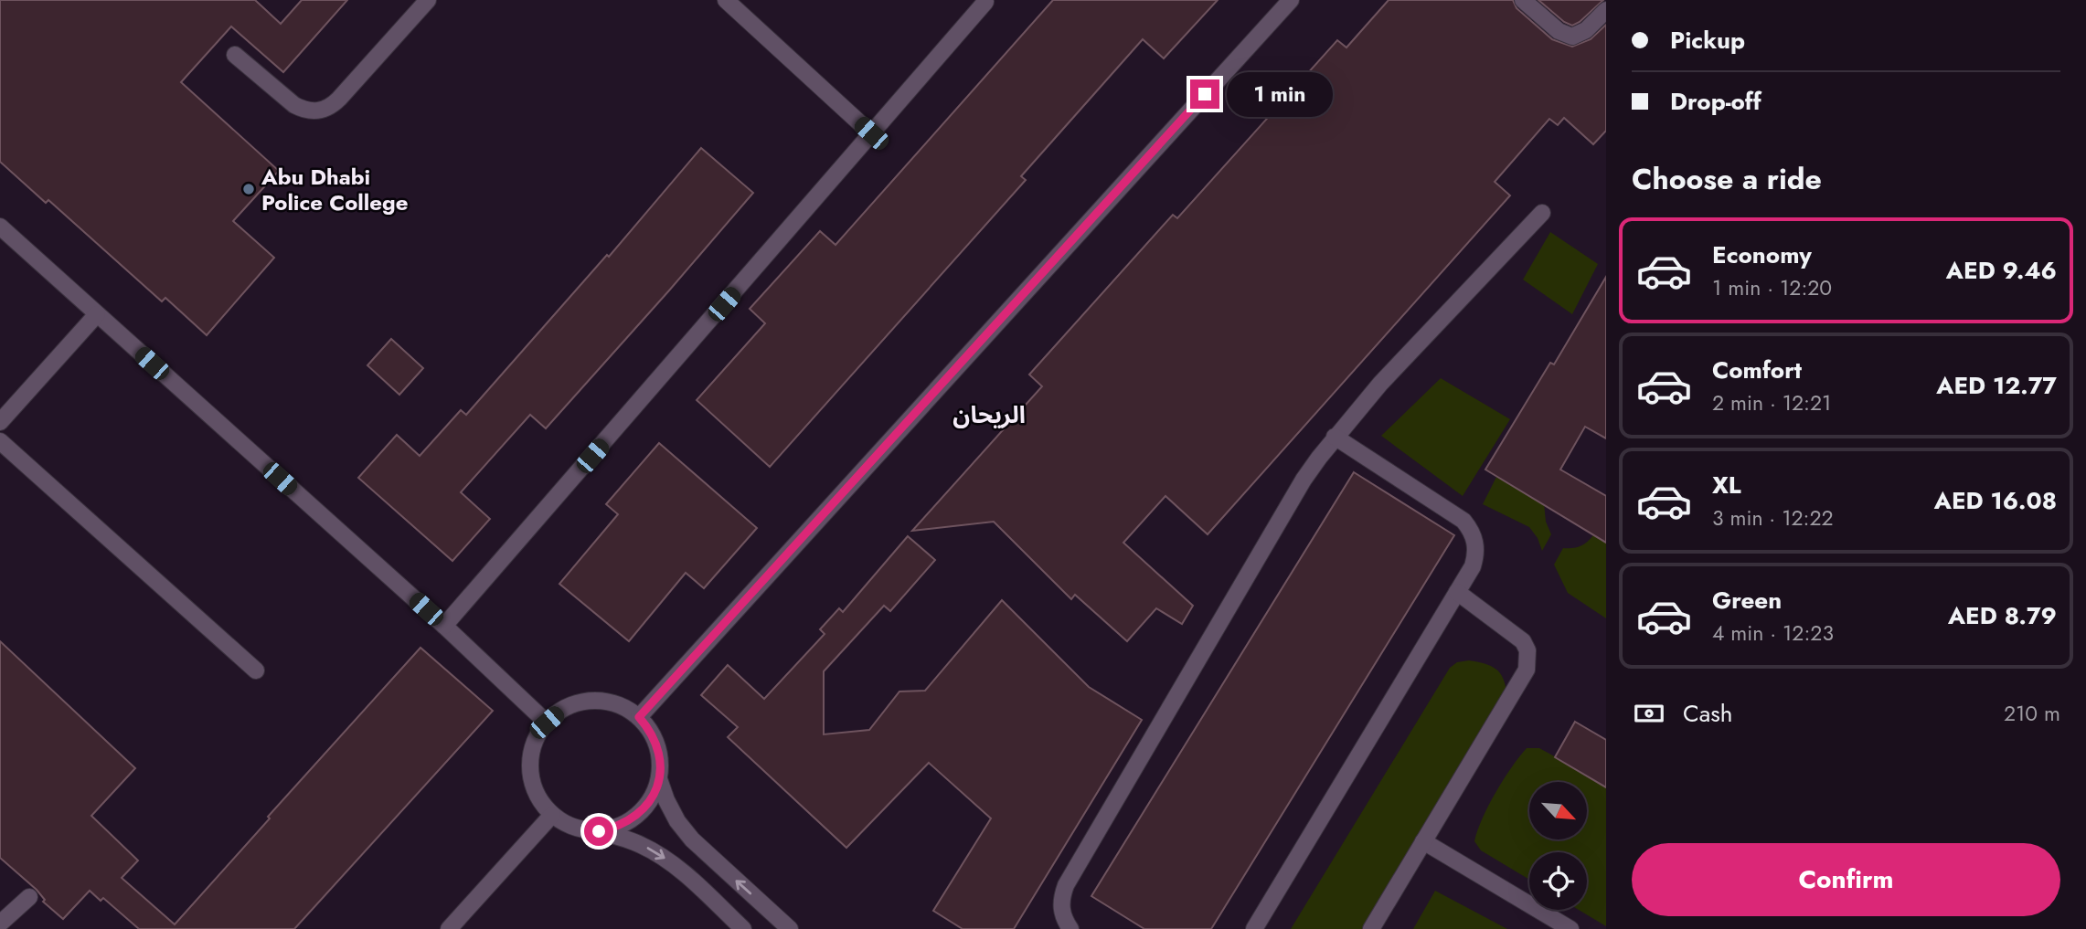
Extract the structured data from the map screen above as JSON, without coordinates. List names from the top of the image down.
{
  "districts": ["الريحان"],
  "places": ["Abu Dhabi Police College"],
  "north": "bottom right",
  "page": {
    "banner": ["Pickup", "Drop-off"],
    "bubble": "1 min",
    "heading": "Choose a ride",
    "list": [
      {
        "name": "Economy",
        "note": "1 min · 12:20",
        "value": "AED 9.46"
      },
      {
        "name": "Comfort",
        "note": "2 min · 12:21",
        "value": "AED 12.77"
      },
      {
        "name": "XL",
        "note": "3 min · 12:22",
        "value": "AED 16.08"
      },
      {
        "name": "Green",
        "note": "4 min · 12:23",
        "value": "AED 8.79"
      }
    ],
    "pay": ["Cash", "210 m"],
    "buttons": "Confirm"
  }
}
